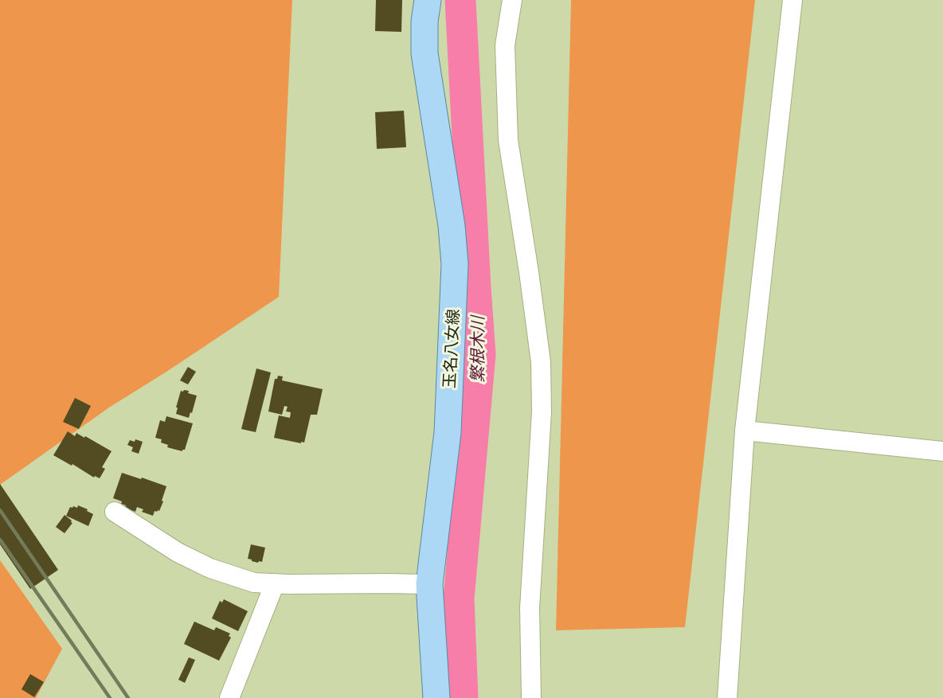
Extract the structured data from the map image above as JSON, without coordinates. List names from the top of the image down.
{
  "streets": {
    "main road": ["玉名八女線"]
  },
  "water": ["繁根木川"]
}
